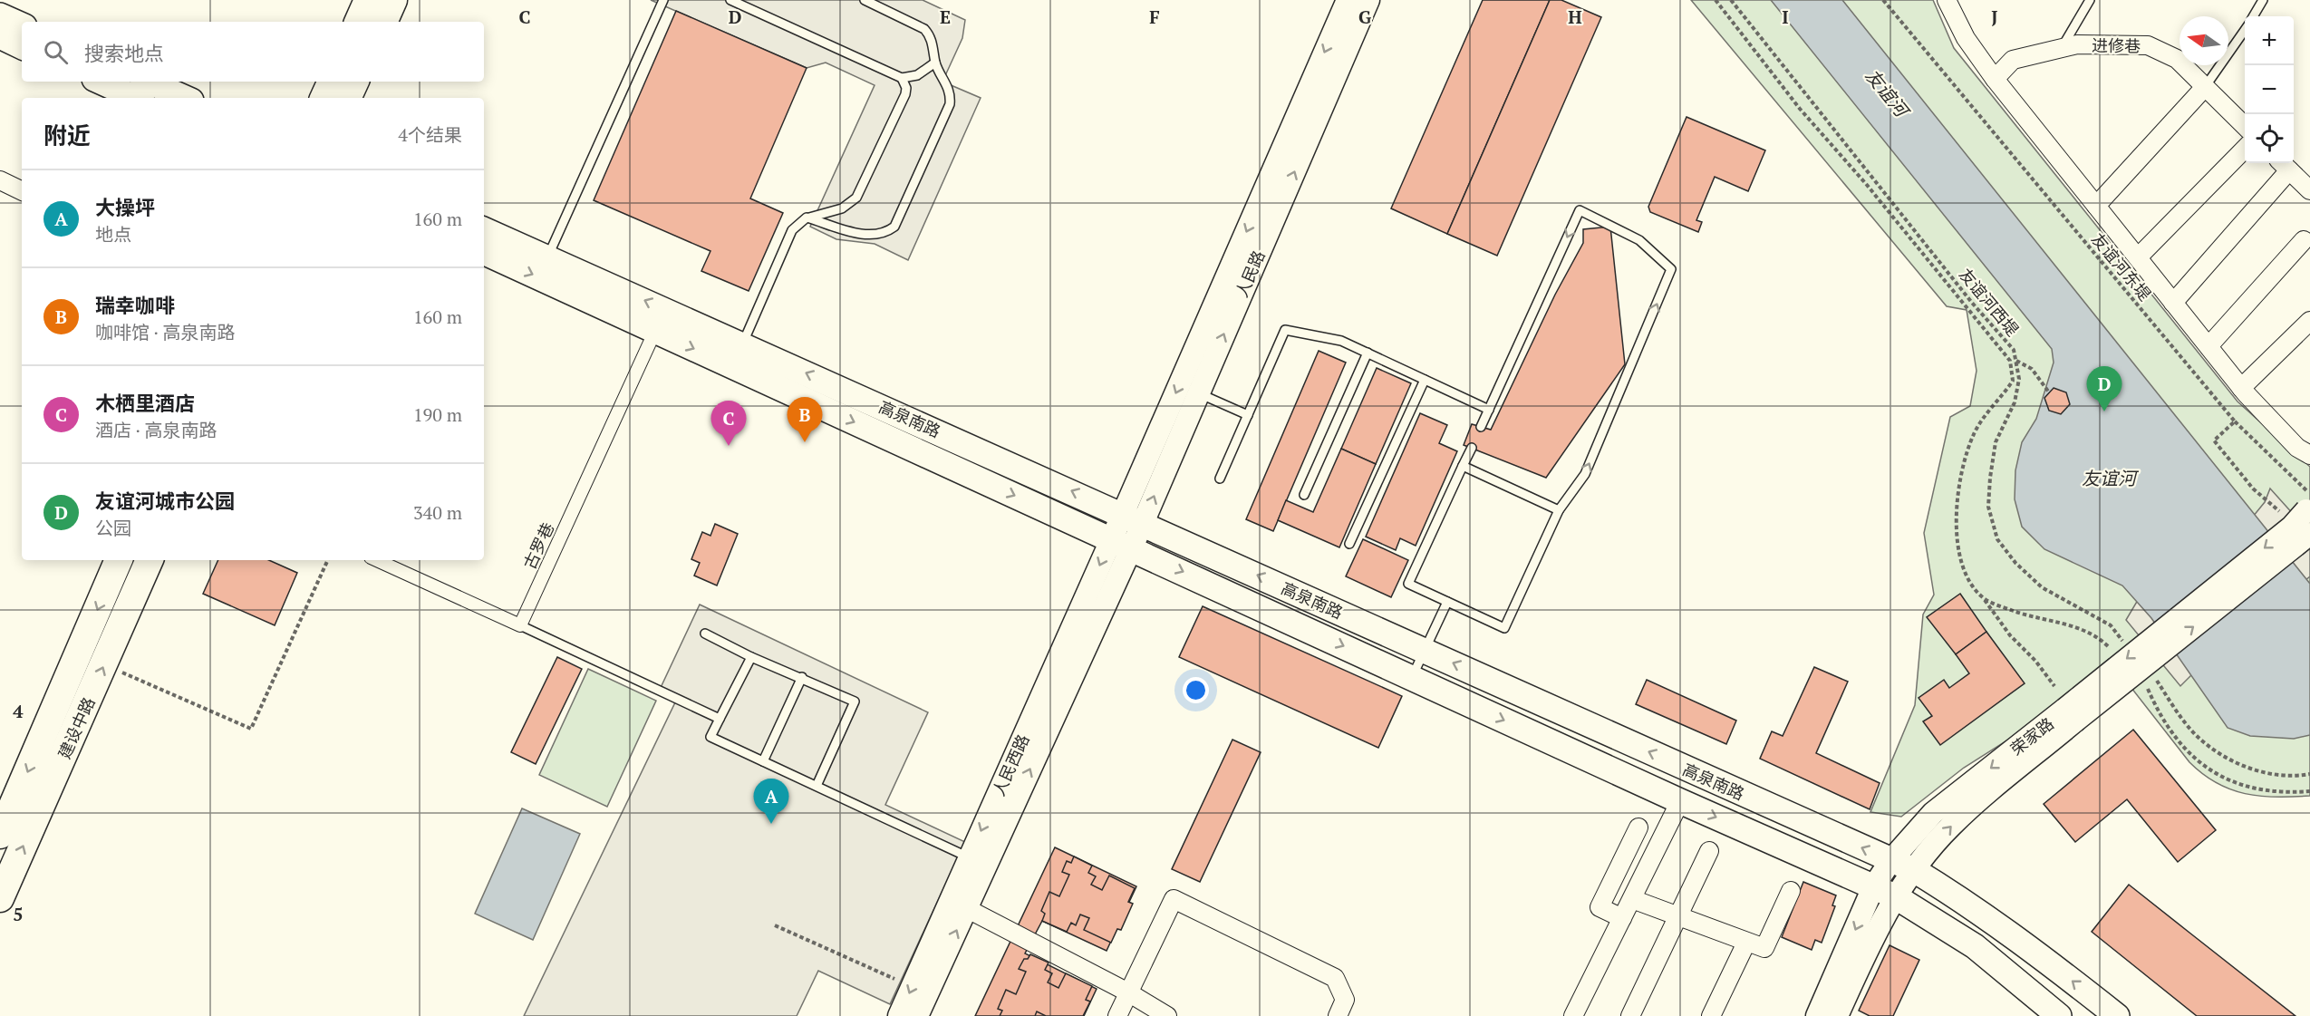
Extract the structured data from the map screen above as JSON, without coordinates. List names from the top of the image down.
{
  "streets": {
    "main road": ["高泉南路", "建设中路"],
    "street": [
      "进修巷",
      "人民路",
      "古罗巷",
      "荣家路",
      "人民西路"
    ],
    "path": ["友谊河东堤", "友谊河西堤"]
  },
  "crossings": [
    ["友谊河东堤", "荣家路"],
    ["人民路", "高泉南路"],
    ["人民路", "人民西路"],
    ["高泉南路", "古罗巷"],
    ["高泉南路", "荣家路"],
    ["高泉南路", "人民西路"]
  ],
  "water": ["友谊河"],
  "north": "left",
  "page": {
    "map_buttons": ["+", "−"],
    "search": "搜索地点",
    "heading": ["附近", "4个结果"],
    "list": [
      {
        "mark": "A",
        "name": "大操坪",
        "note": "地点",
        "value": "160 m"
      },
      {
        "mark": "B",
        "name": "瑞幸咖啡",
        "note": "咖啡馆 · 高泉南路",
        "value": "160 m"
      },
      {
        "mark": "C",
        "name": "木栖里酒店",
        "note": "酒店 · 高泉南路",
        "value": "190 m"
      },
      {
        "mark": "D",
        "name": "友谊河城市公园",
        "note": "公园",
        "value": "340 m"
      }
    ],
    "pins": [
      "D",
      "B",
      "C",
      "A"
    ]
  },
  "grid": {
    "columns": [
      "C",
      "D",
      "E",
      "F",
      "G",
      "H",
      "I",
      "J"
    ],
    "rows": ["4", "5"]
  }
}
